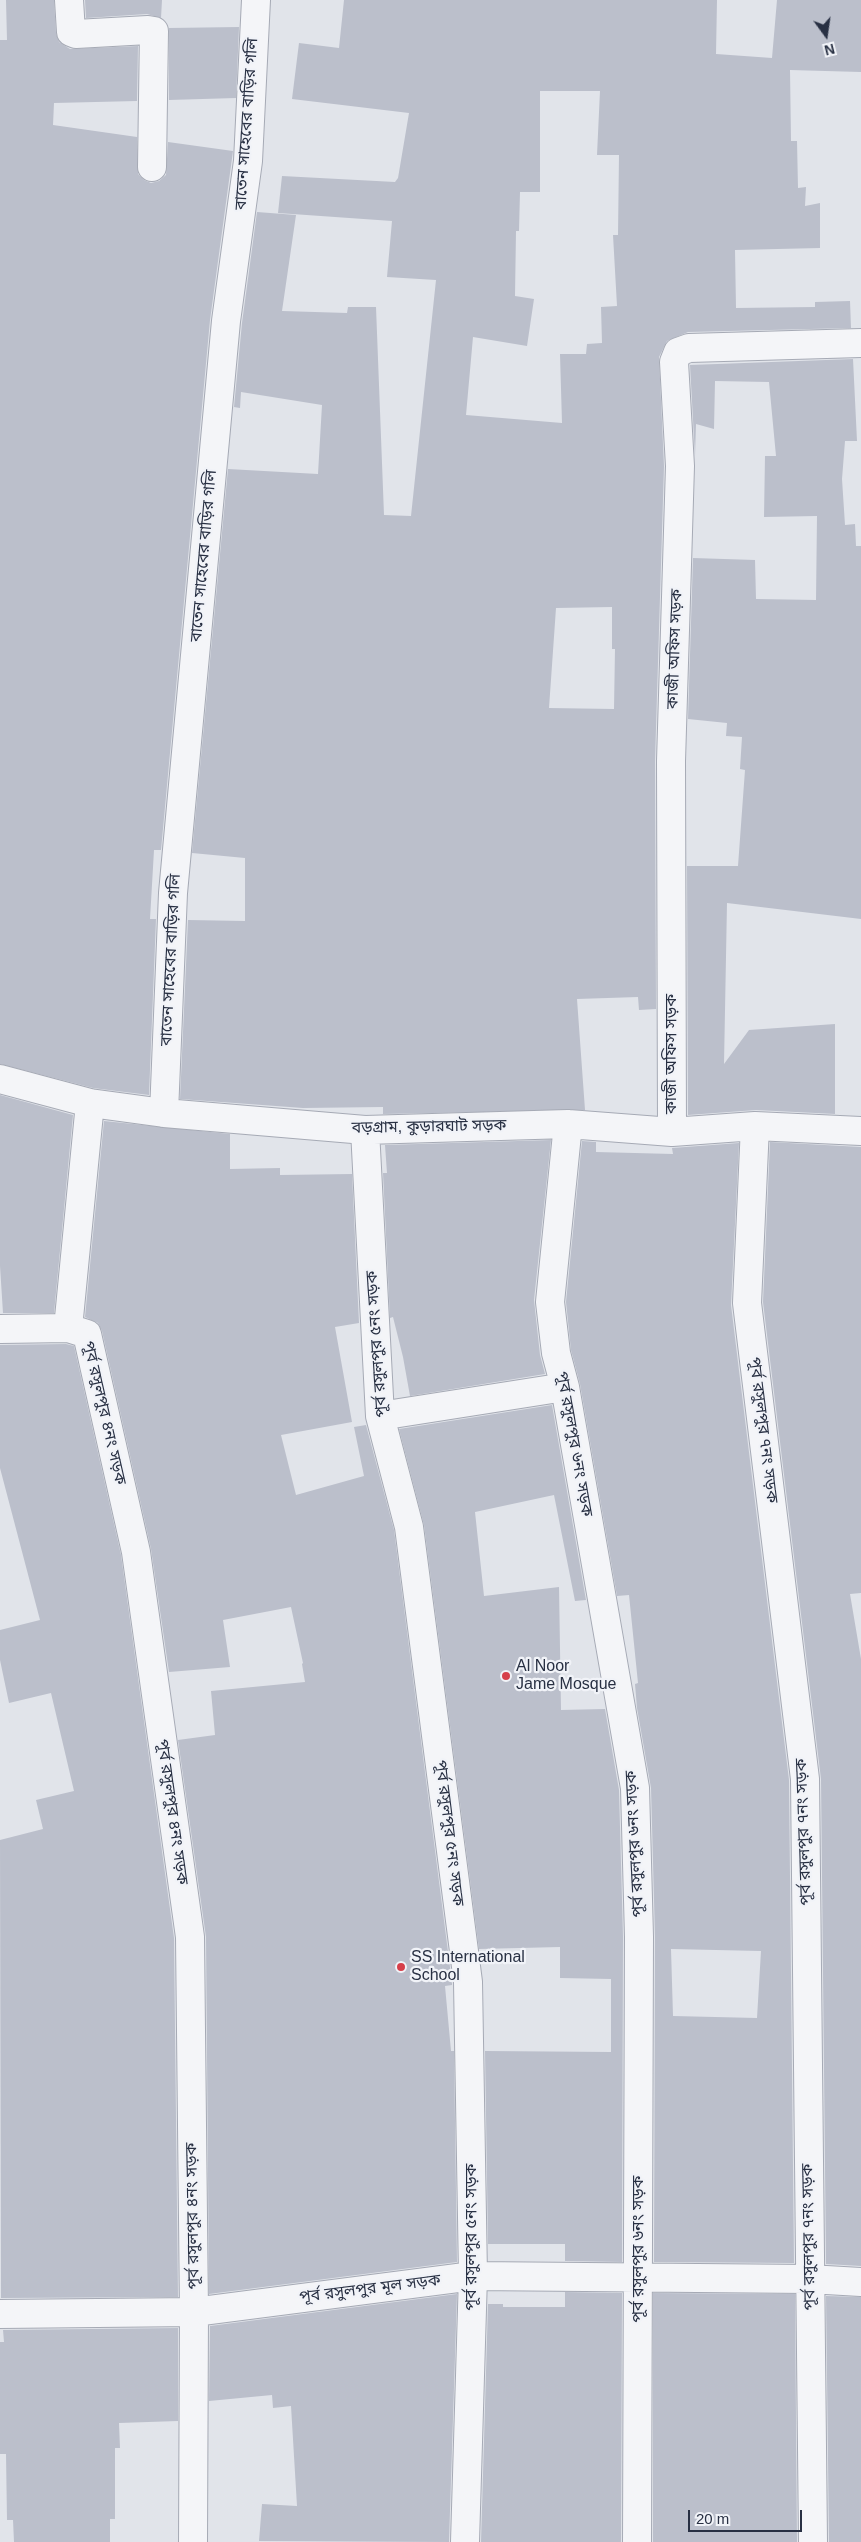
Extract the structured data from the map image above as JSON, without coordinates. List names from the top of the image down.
{
  "streets": {
    "street": [
      "বাতেন সাহেবের বাড়ির গলি",
      "কাজী অফিস সড়ক",
      "বড়গ্রাম, কুড়ারঘাট সড়ক",
      "পূর্ব রসুলপুর ৫নং সড়ক",
      "পূর্ব রসুলপুর ৪নং সড়ক",
      "পূর্ব রসুলপুর ৭নং সড়ক",
      "পূর্ব রসুলপুর ৬নং সড়ক",
      "পূর্ব রসুলপুর মূল সড়ক"
    ]
  },
  "crossings": [
    ["বাতেন সাহেবের বাড়ির গলি", "বড়গ্রাম, কুড়ারঘাট সড়ক"],
    ["কাজী অফিস সড়ক", "বড়গ্রাম, কুড়ারঘাট সড়ক"],
    ["বড়গ্রাম, কুড়ারঘাট সড়ক", "পূর্ব রসুলপুর ৫নং সড়ক"],
    ["বড়গ্রাম, কুড়ারঘাট সড়ক", "পূর্ব রসুলপুর ৪নং সড়ক"],
    ["বড়গ্রাম, কুড়ারঘাট সড়ক", "পূর্ব রসুলপুর ৭নং সড়ক"],
    ["বড়গ্রাম, কুড়ারঘাট সড়ক", "পূর্ব রসুলপুর ৬নং সড়ক"],
    ["পূর্ব রসুলপুর ৫নং সড়ক", "পূর্ব রসুলপুর মূল সড়ক"],
    ["পূর্ব রসুলপুর ৪নং সড়ক", "পূর্ব রসুলপুর মূল সড়ক"],
    ["পূর্ব রসুলপুর ৭নং সড়ক", "পূর্ব রসুলপুর মূল সড়ক"],
    ["পূর্ব রসুলপুর ৬নং সড়ক", "পূর্ব রসুলপুর মূল সড়ক"]
  ],
  "places": ["Al Noor Jame Mosque", "SS International School"],
  "scale_bar": "20 m",
  "north": "bottom"
}
